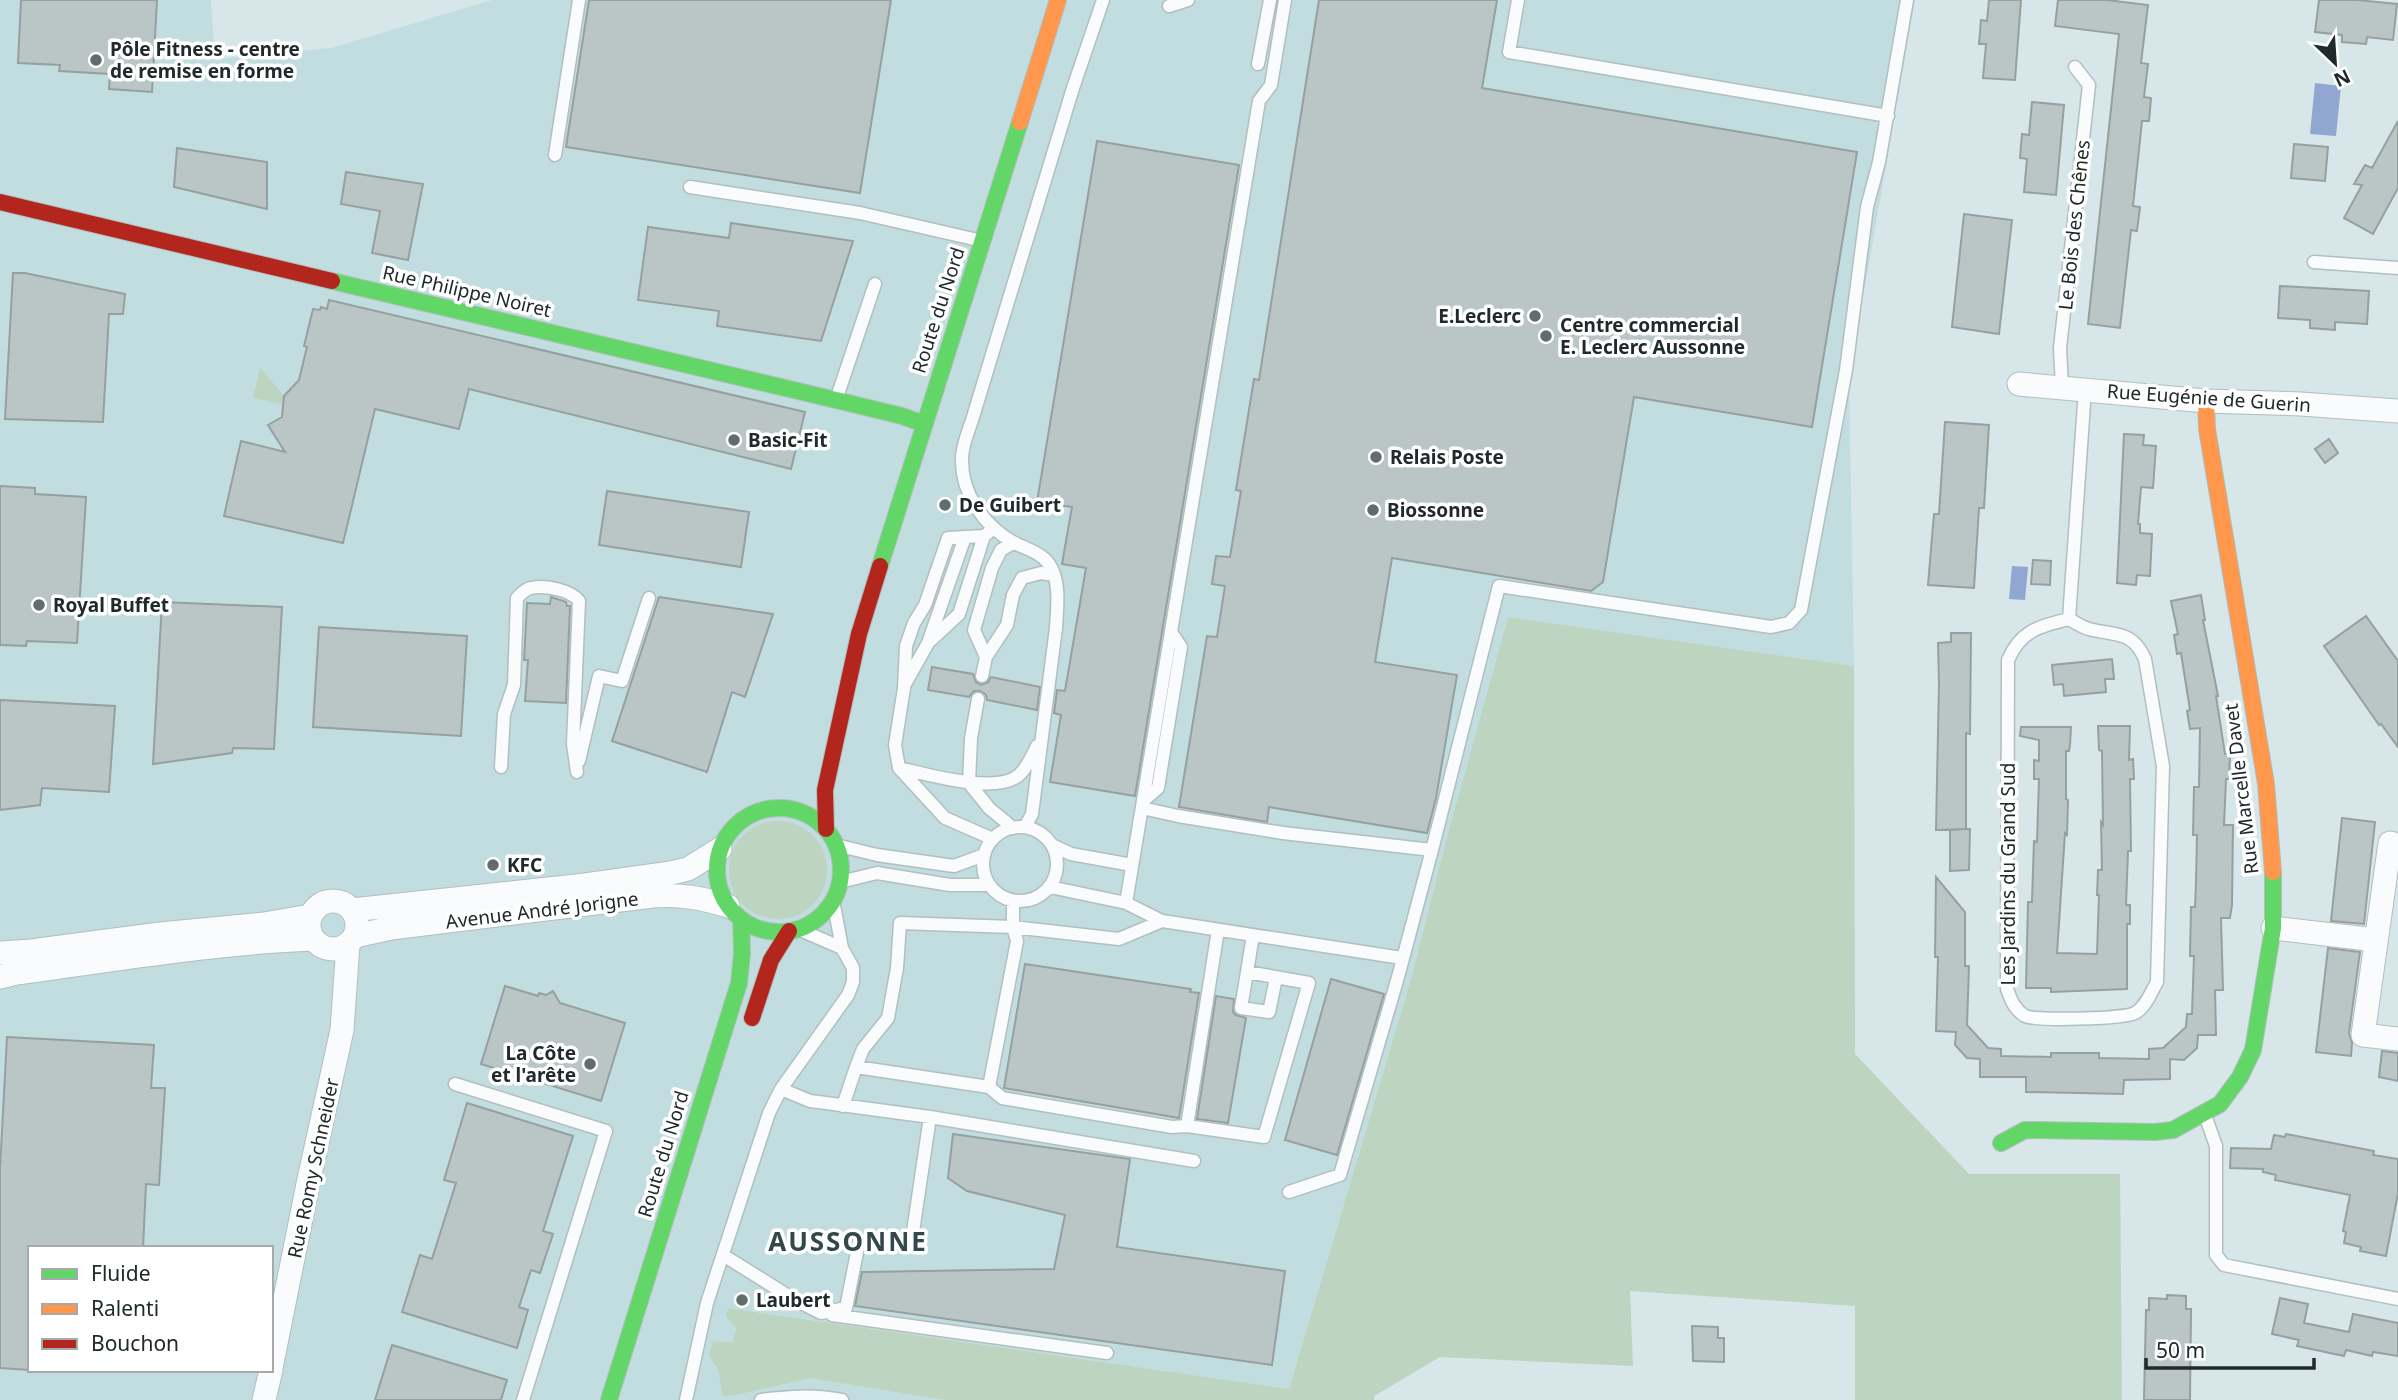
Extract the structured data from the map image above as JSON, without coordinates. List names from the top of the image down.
{
  "streets": {
    "main road": ["Rue Philippe Noiret", "Route du Nord", "Rue Marcelle Davet"],
    "street": ["Rue Eugénie de Guerin", "Avenue André Jorigne", "Rue Romy Schneider"],
    "lane": ["Le Bois des Chênes", "Les Jardins du Grand Sud"]
  },
  "crossings": [
    ["Le Bois des Chênes", "Rue Eugénie de Guerin"],
    ["Rue Philippe Noiret", "Route du Nord"],
    ["Route du Nord", "Avenue André Jorigne"],
    ["Rue Eugénie de Guerin", "Rue Marcelle Davet"],
    ["Avenue André Jorigne", "Rue Romy Schneider"]
  ],
  "districts": ["AUSSONNE"],
  "places": [
    "Pôle Fitness - centre de remise en forme",
    "E.Leclerc",
    "Centre commercial E. Leclerc Aussonne",
    "Basic-Fit",
    "Relais Poste",
    "De Guibert",
    "Biossonne",
    "Royal Buffet",
    "KFC",
    "La Côte et l'arête",
    "Laubert"
  ],
  "legend": ["Fluide", "Ralenti", "Bouchon"],
  "scale_bar": "50 m",
  "north": "bottom right"
}
